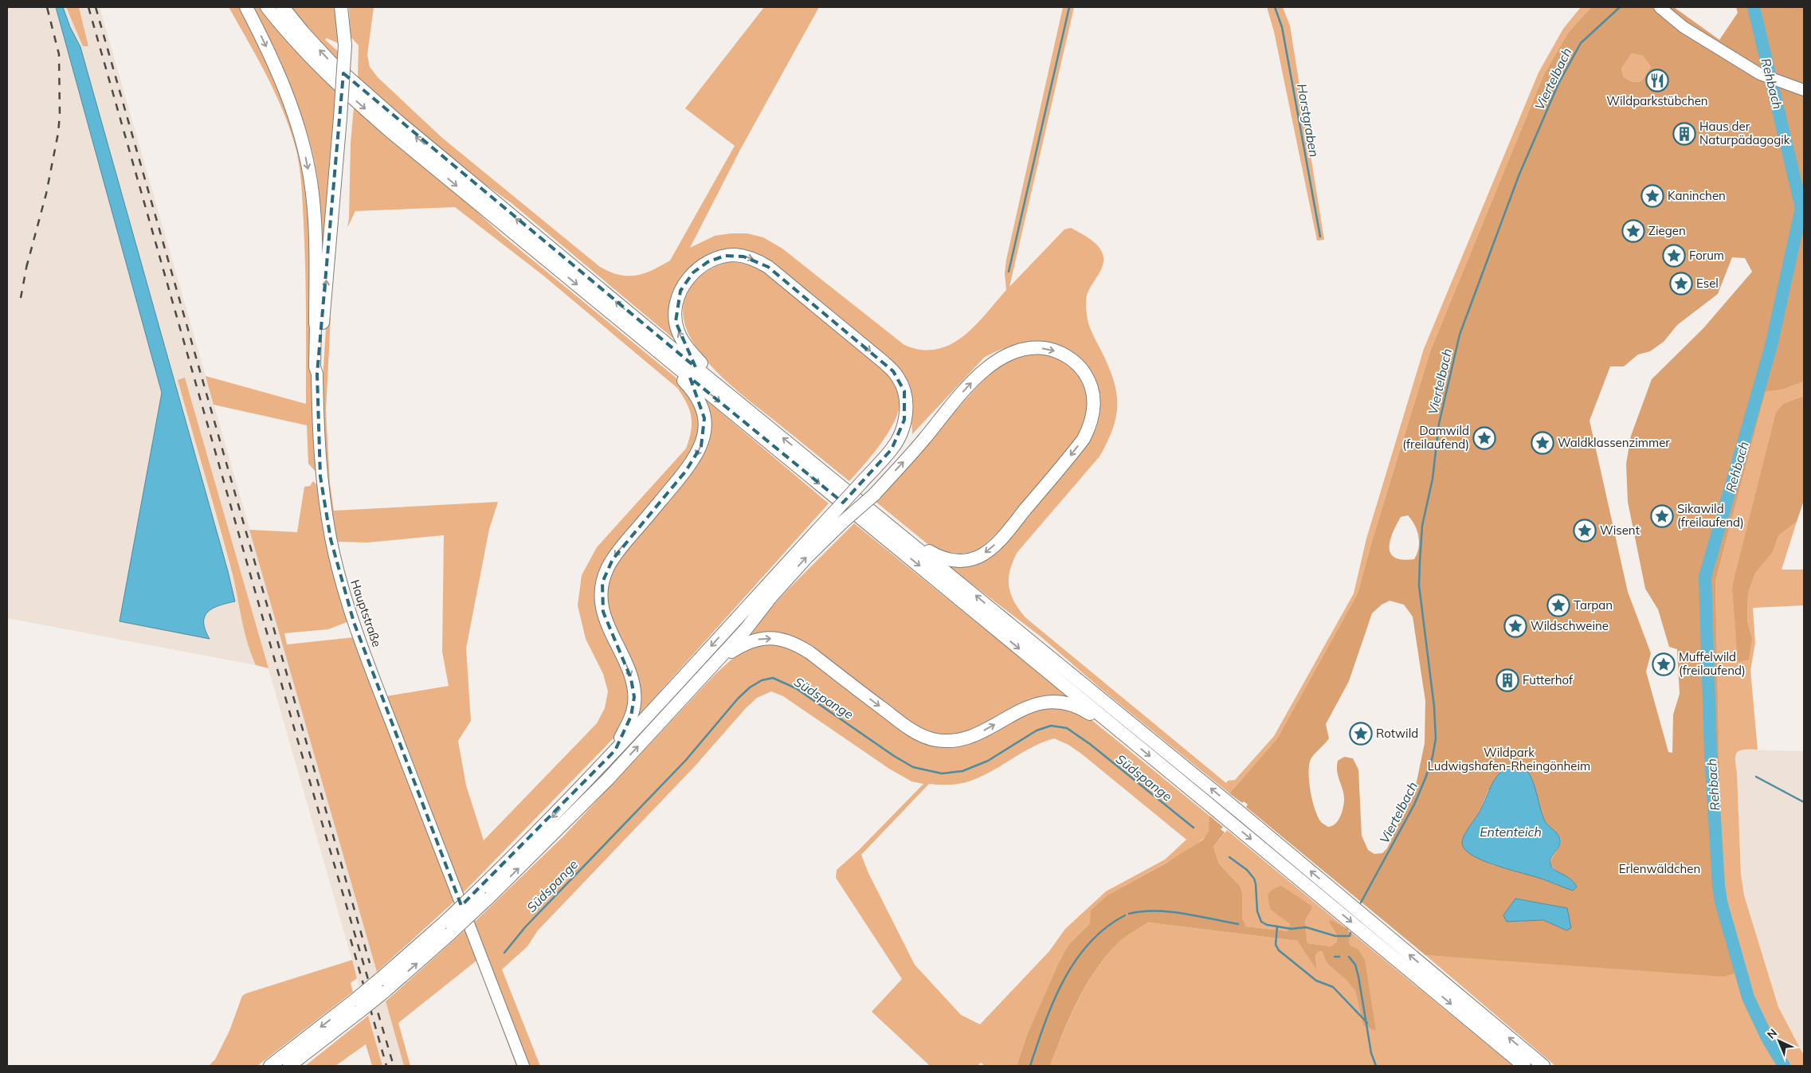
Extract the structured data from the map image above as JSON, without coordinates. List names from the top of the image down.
{
  "streets": {
    "main road": ["Hauptstraße"]
  },
  "water": [
    "Viertelbach",
    "Rehbach",
    "Horstgraben",
    "Südspange",
    "Ententeich"
  ],
  "parks": ["Wildpark Ludwigshafen-Rheingönheim", "Erlenwäldchen"],
  "places": {
    "restaurant": ["Wildparkstübchen"],
    "building": ["Haus der Naturpädagogik", "Futterhof"],
    "place": [
      "Kaninchen",
      "Ziegen",
      "Forum",
      "Esel",
      "Damwild (freilaufend)",
      "Waldklassenzimmer",
      "Sikawild (freilaufend)",
      "Wisent",
      "Tarpan",
      "Wildschweine",
      "Muffelwild (freilaufend)",
      "Rotwild"
    ]
  },
  "north": "top left"
}
